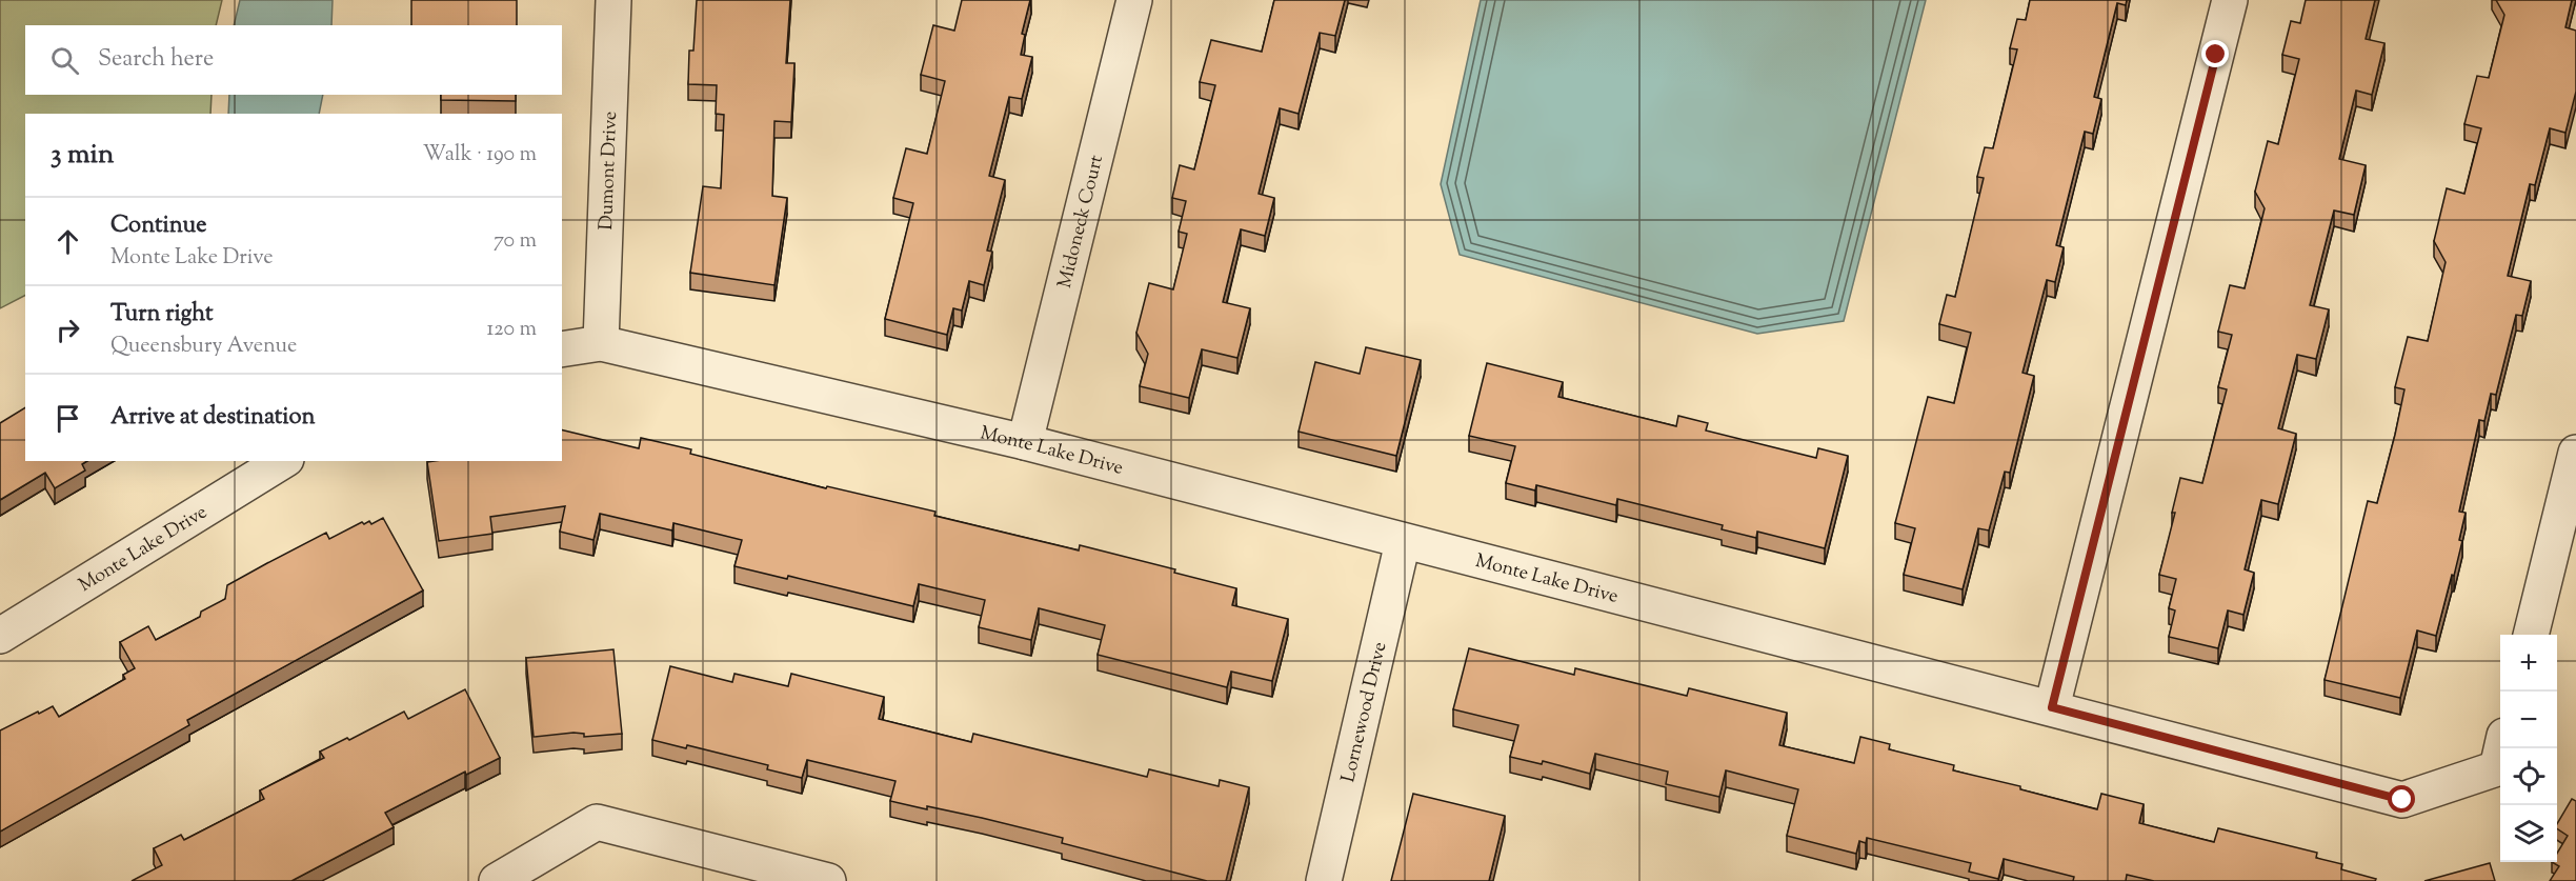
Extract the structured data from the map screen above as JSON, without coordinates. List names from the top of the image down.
{
  "streets": {
    "street": [
      "Dumont Drive",
      "Midoneck Court",
      "Monte Lake Drive",
      "Lornewood Drive"
    ]
  },
  "crossings": [
    ["Dumont Drive", "Monte Lake Drive"],
    ["Midoneck Court", "Monte Lake Drive"],
    ["Monte Lake Drive", "Lornewood Drive"]
  ],
  "page": {
    "search": "Search here",
    "heading": ["3 min", "Walk · 190 m"],
    "list": [
      ["Continue", "Monte Lake Drive", "70 m"],
      ["Turn right", "Queensbury Avenue", "120 m"],
      "Arrive at destination"
    ],
    "map_buttons": ["+", "−"]
  }
}
